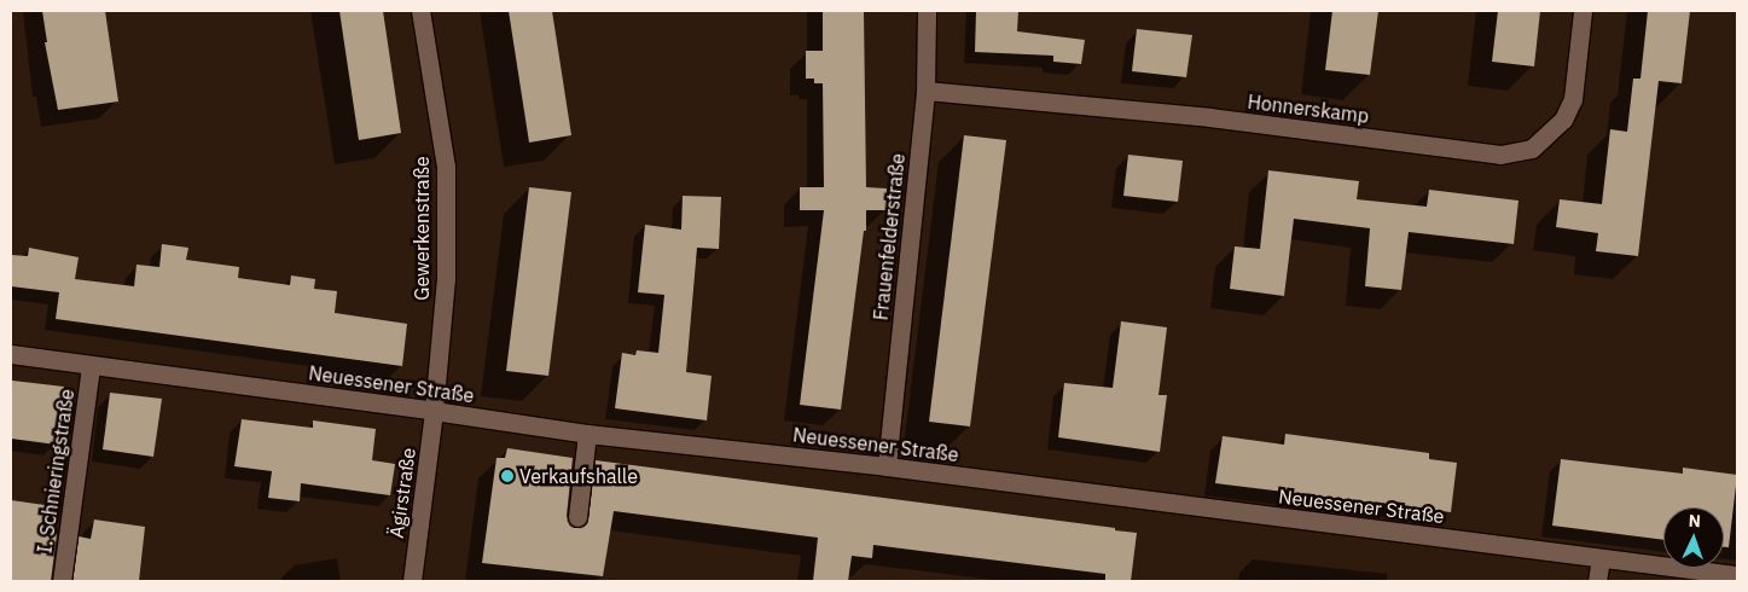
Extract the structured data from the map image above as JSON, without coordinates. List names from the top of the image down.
{
  "streets": {
    "street": [
      "Honnerskamp",
      "Gewerkenstraße",
      "Frauenfelderstraße",
      "Neuessener Straße",
      "I. Schnieringstraße",
      "Ägirstraße"
    ]
  },
  "crossings": [
    ["Honnerskamp", "Frauenfelderstraße"],
    ["Gewerkenstraße", "Neuessener Straße"],
    ["Gewerkenstraße", "Ägirstraße"],
    ["Frauenfelderstraße", "Neuessener Straße"],
    ["Neuessener Straße", "I. Schnieringstraße"],
    ["Neuessener Straße", "Ägirstraße"]
  ],
  "places": ["Verkaufshalle"],
  "north": "top"
}
